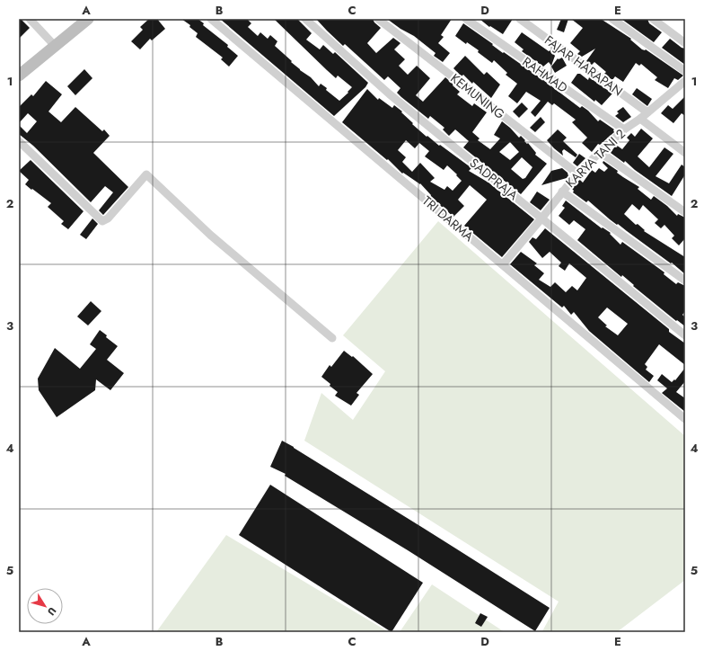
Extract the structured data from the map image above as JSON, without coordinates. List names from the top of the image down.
{
  "streets": {
    "street": [
      "FAJAR HARAPAN",
      "RAHMAD",
      "KEMUNING",
      "KARYA TANI 2",
      "SADPRAJA",
      "TRI DARMA"
    ]
  },
  "crossings": [
    ["FAJAR HARAPAN", "KARYA TANI 2"],
    ["RAHMAD", "KARYA TANI 2"],
    ["KEMUNING", "KARYA TANI 2"],
    ["KARYA TANI 2", "SADPRAJA"],
    ["KARYA TANI 2", "TRI DARMA"]
  ],
  "north": "bottom right",
  "grid": {
    "columns": [
      "A",
      "B",
      "C",
      "D",
      "E"
    ],
    "rows": [
      "1",
      "2",
      "3",
      "4",
      "5"
    ]
  }
}
